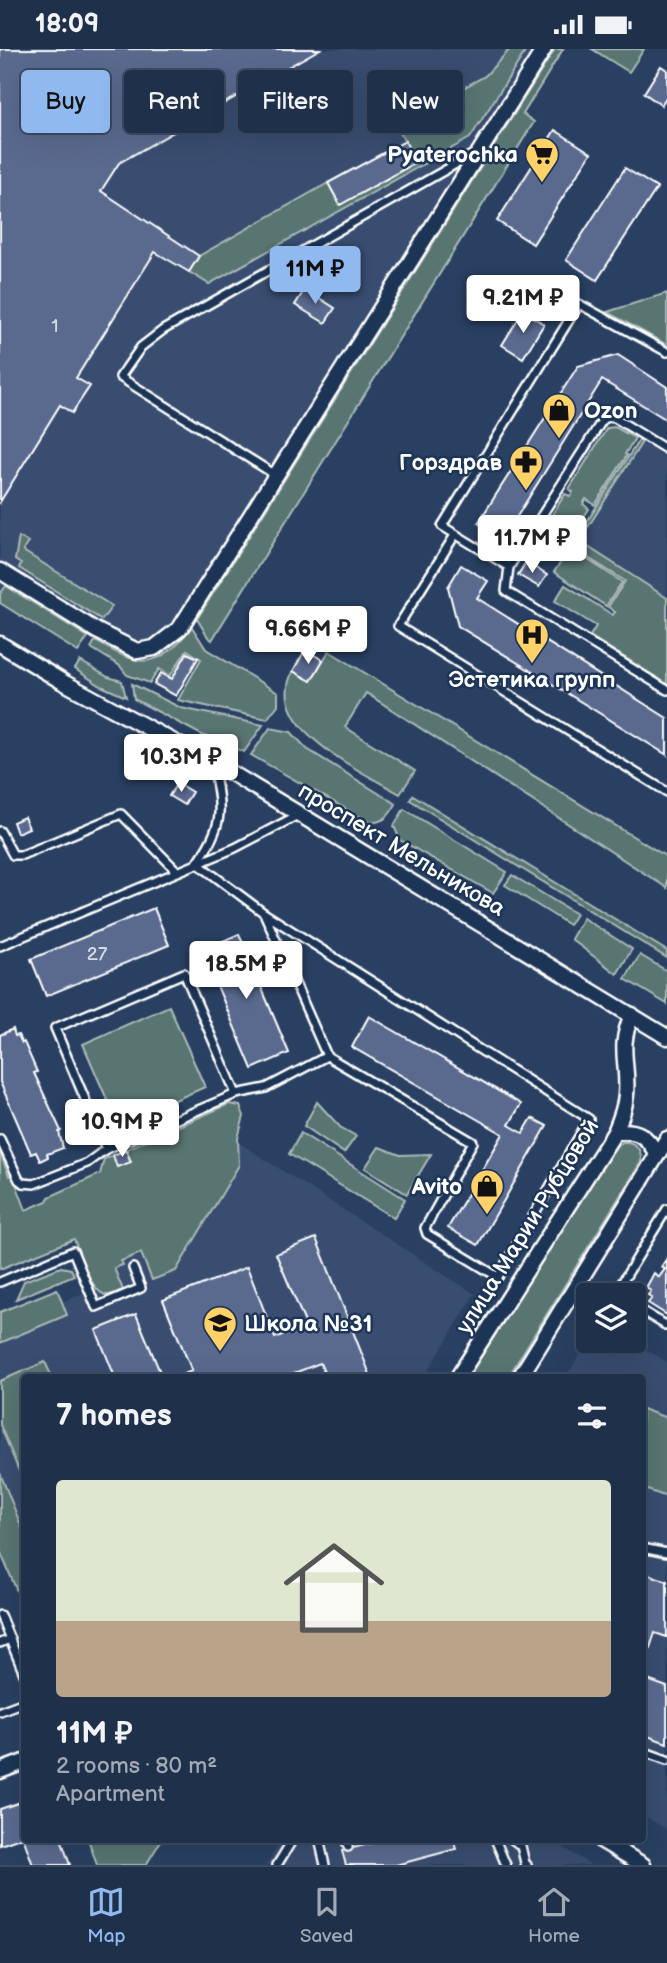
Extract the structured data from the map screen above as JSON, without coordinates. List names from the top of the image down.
{
  "streets": {
    "street": ["проспект Мельникова", "улица Марии Рубцовой"]
  },
  "crossings": [
    ["проспект Мельникова", "улица Марии Рубцовой"]
  ],
  "places": {
    "supermarket": ["Pyaterochka"],
    "shop": ["Ozon", "Avito"],
    "pharmacy": ["Горздрав"],
    "hospital": ["Эстетика групп"],
    "school or university": ["Школа №31"]
  },
  "house_numbers": ["1", "27"],
  "page": {
    "status": "18:09",
    "chip": [
      "Buy",
      "Rent",
      "Filters",
      "New"
    ],
    "price": [
      "11M ₽",
      "9.21M ₽",
      "11.7M ₽",
      "9.66M ₽",
      "10.3M ₽",
      "18.5M ₽",
      "10.9M ₽"
    ],
    "heading": "7 homes",
    "list": [
      {
        "name": "11M ₽",
        "note": "2 rooms · 80 m² · Apartment"
      }
    ],
    "tabs": ["Map", "Saved", "Home"]
  }
}
